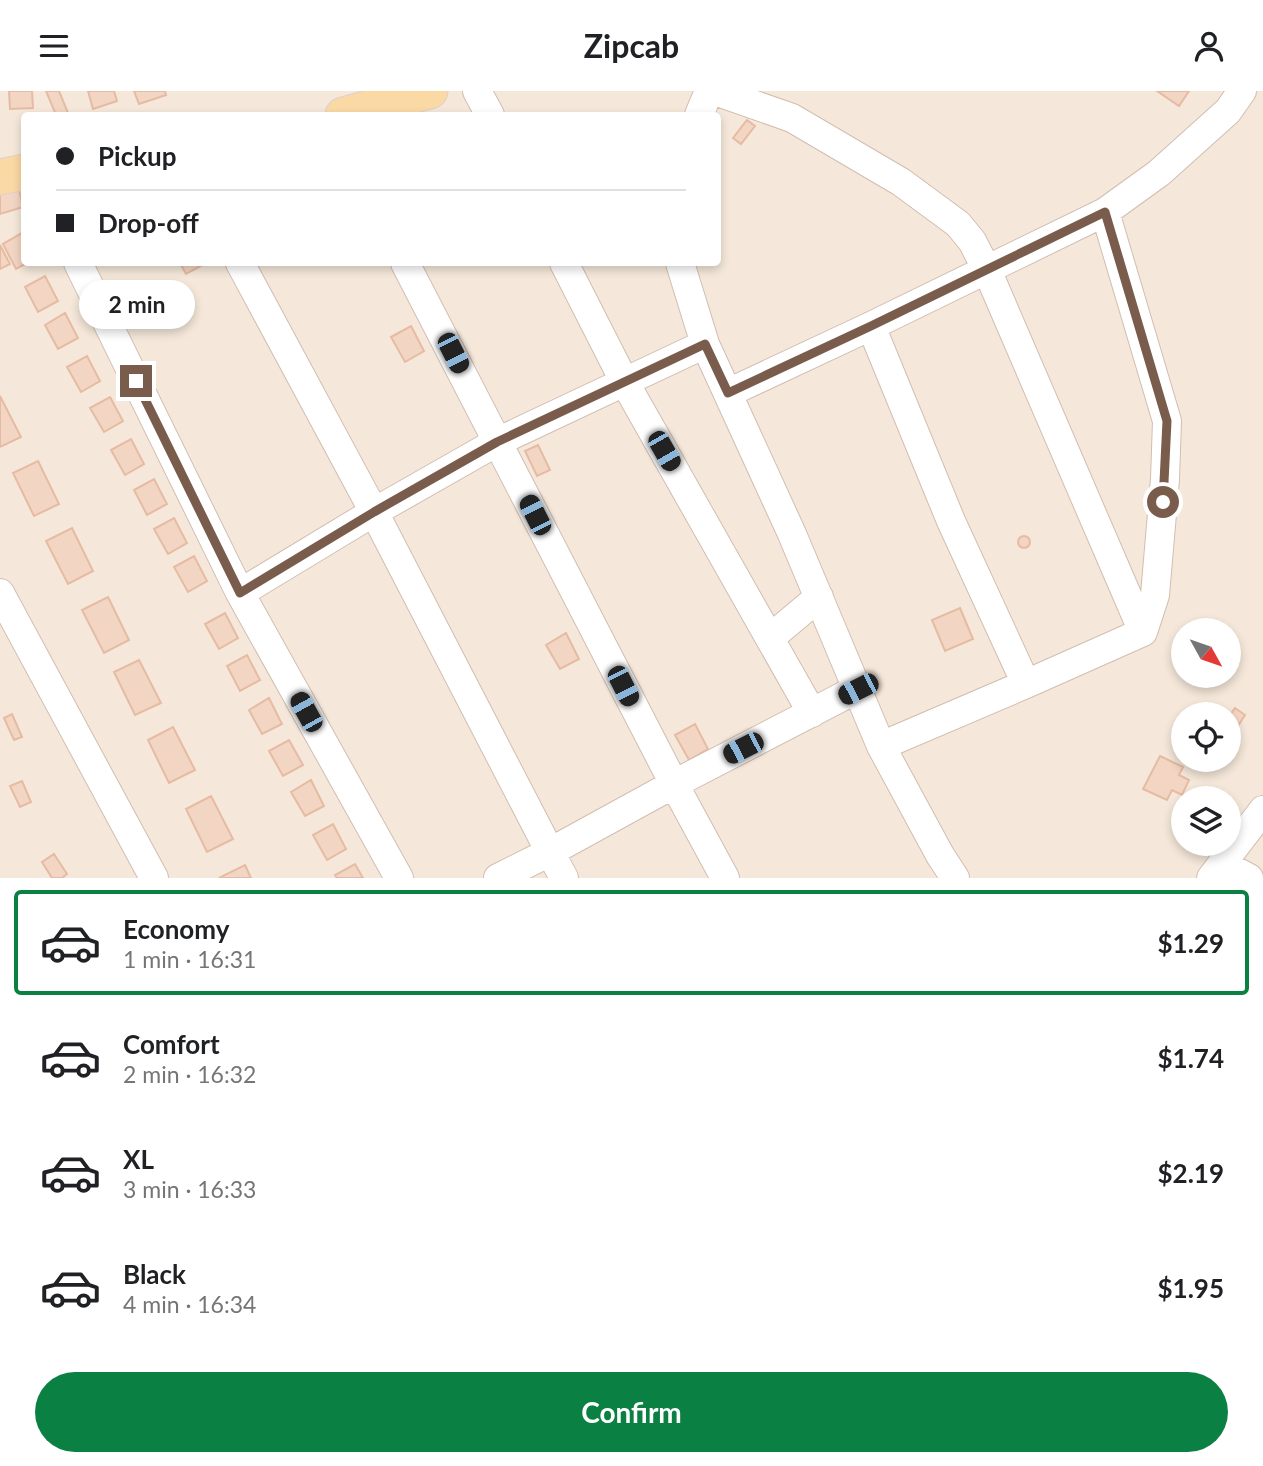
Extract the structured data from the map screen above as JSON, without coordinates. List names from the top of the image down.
{
  "north": "bottom right",
  "page": {
    "header": "Zipcab",
    "banner": ["Pickup", "Drop-off"],
    "bubble": "2 min",
    "list": [
      {
        "name": "Economy",
        "note": "1 min · 16:31",
        "value": "$1.29"
      },
      {
        "name": "Comfort",
        "note": "2 min · 16:32",
        "value": "$1.74"
      },
      {
        "name": "XL",
        "note": "3 min · 16:33",
        "value": "$2.19"
      },
      {
        "name": "Black",
        "note": "4 min · 16:34",
        "value": "$1.95"
      }
    ],
    "buttons": "Confirm"
  }
}
